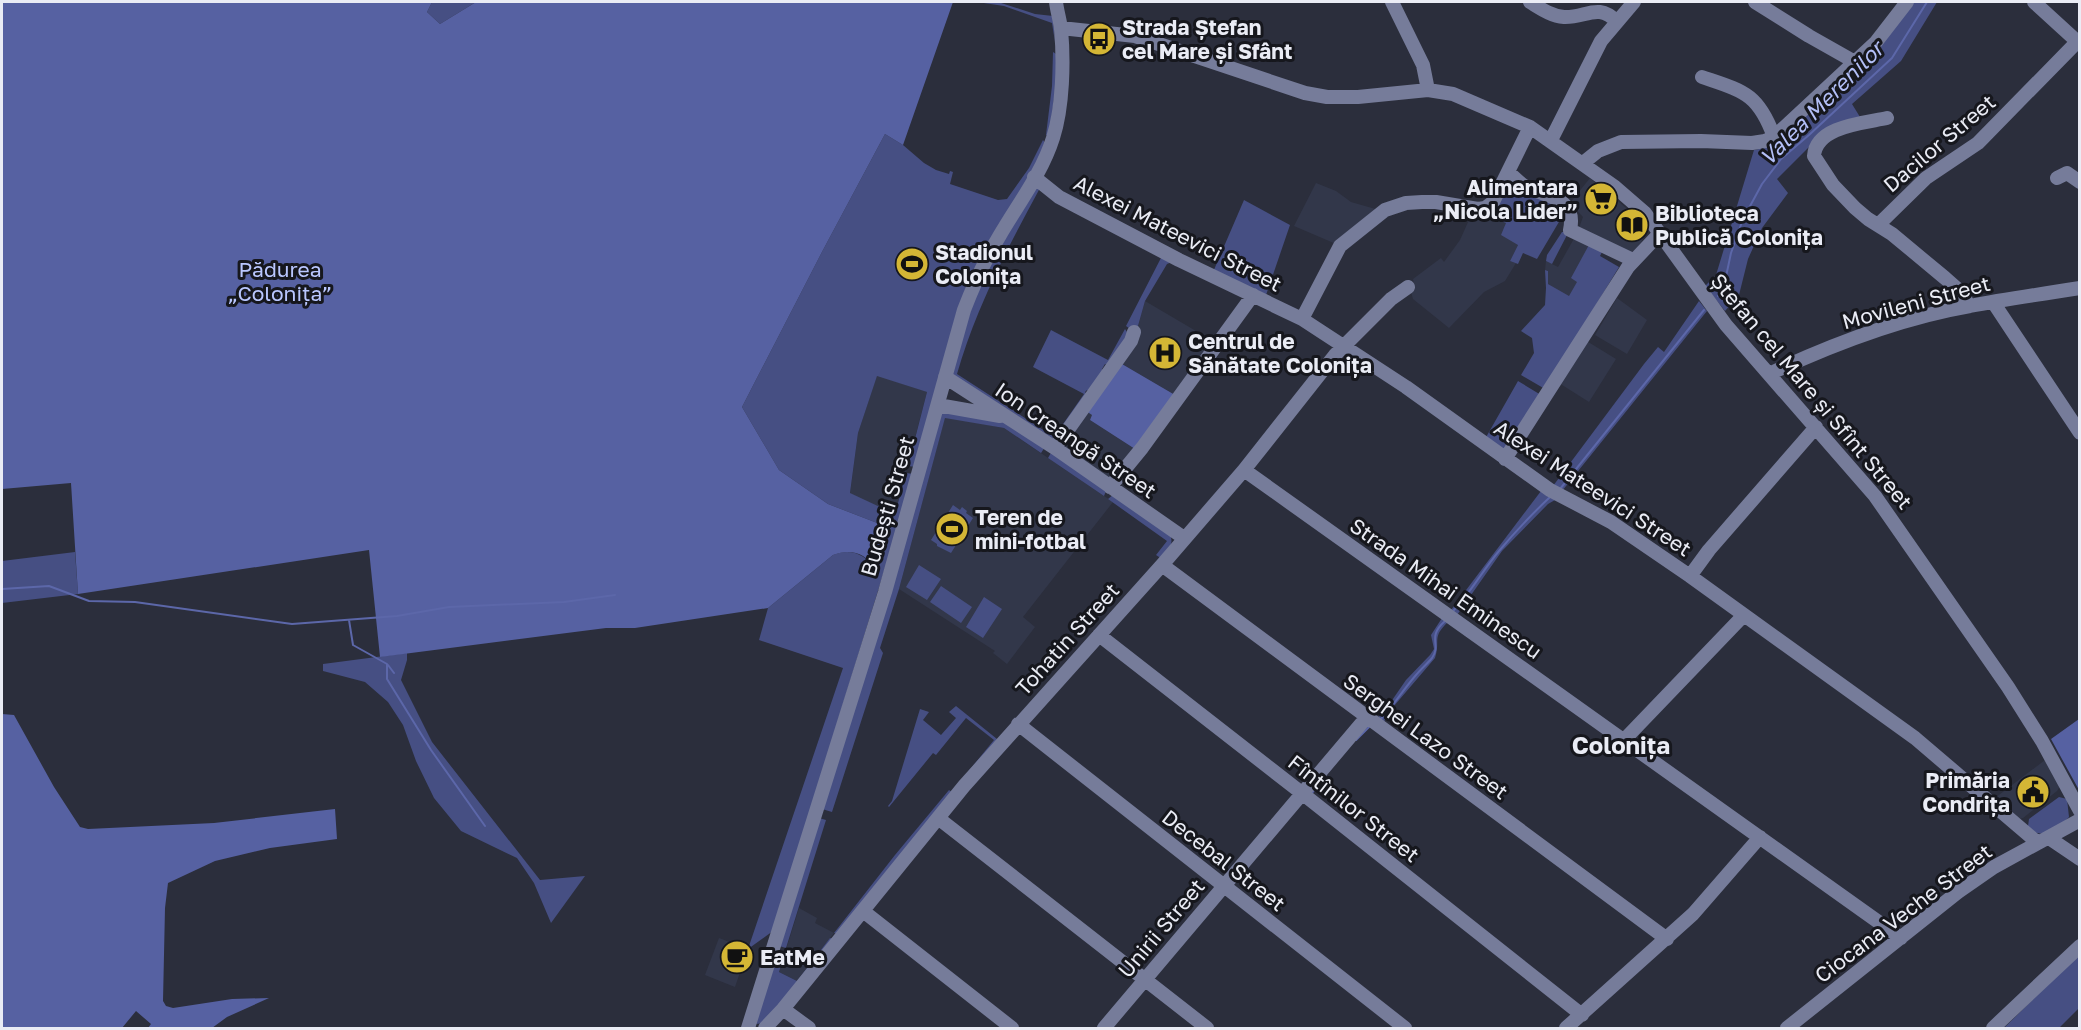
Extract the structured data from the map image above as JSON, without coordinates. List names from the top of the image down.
{
  "streets": {
    "street": [
      "Dacilor Street",
      "Alexei Mateevici Street",
      "Movileni Street",
      "Ștefan cel Mare și Sfînt Street",
      "Ion Creangă Street",
      "Budești Street",
      "Strada Mihai Eminescu",
      "Tohatin Street",
      "Serghei Lazo Street",
      "Fîntînilor Street",
      "Decebal Street",
      "Ciocana Veche Street",
      "Unirii Street"
    ]
  },
  "crossings": [
    ["Alexei Mateevici Street", "Budești Street"],
    ["Alexei Mateevici Street", "Tohatin Street"],
    ["Alexei Mateevici Street", "Ciocana Veche Street"],
    ["Movileni Street", "Ștefan cel Mare și Sfînt Street"],
    ["Ștefan cel Mare și Sfînt Street", "Budești Street"],
    ["Ion Creangă Street", "Budești Street"],
    ["Ion Creangă Street", "Tohatin Street"],
    ["Strada Mihai Eminescu", "Tohatin Street"],
    ["Strada Mihai Eminescu", "Ciocana Veche Street"],
    ["Tohatin Street", "Serghei Lazo Street"],
    ["Tohatin Street", "Fîntînilor Street"],
    ["Tohatin Street", "Decebal Street"],
    ["Serghei Lazo Street", "Unirii Street"],
    ["Fîntînilor Street", "Unirii Street"],
    ["Decebal Street", "Unirii Street"]
  ],
  "districts": ["Colonița"],
  "water": ["Valea Merenilor"],
  "parks": ["Pădurea „Colonița”"],
  "places": {
    "bus stop": ["Strada Ștefan cel Mare și Sfânt"],
    "supermarket": ["Alimentara „Nicola Lider”"],
    "library": ["Biblioteca Publică Colonița"],
    "sports": ["Stadionul Colonița", "Teren de mini-fotbal"],
    "hospital": ["Centrul de Sănătate Colonița"],
    "public building": ["Primăria Condrița"],
    "cafe": ["EatMe"]
  }
}
